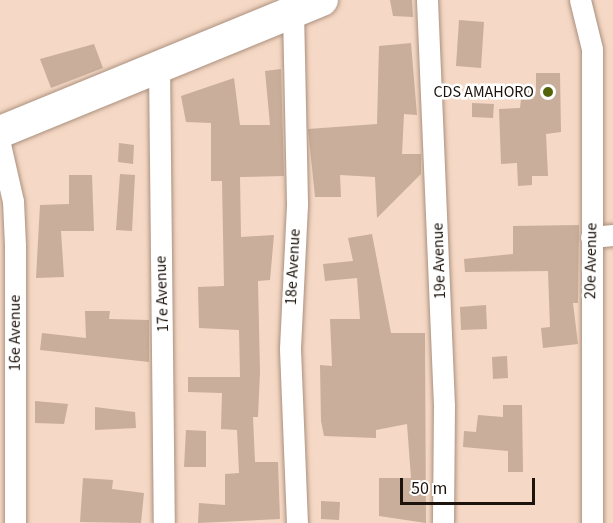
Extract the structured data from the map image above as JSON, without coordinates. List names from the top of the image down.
{
  "streets": {
    "street": [
      "19e Avenue",
      "20e Avenue",
      "18e Avenue",
      "17e Avenue",
      "16e Avenue"
    ]
  },
  "places": ["CDS AMAHORO"],
  "scale_bar": "50 m"
}
